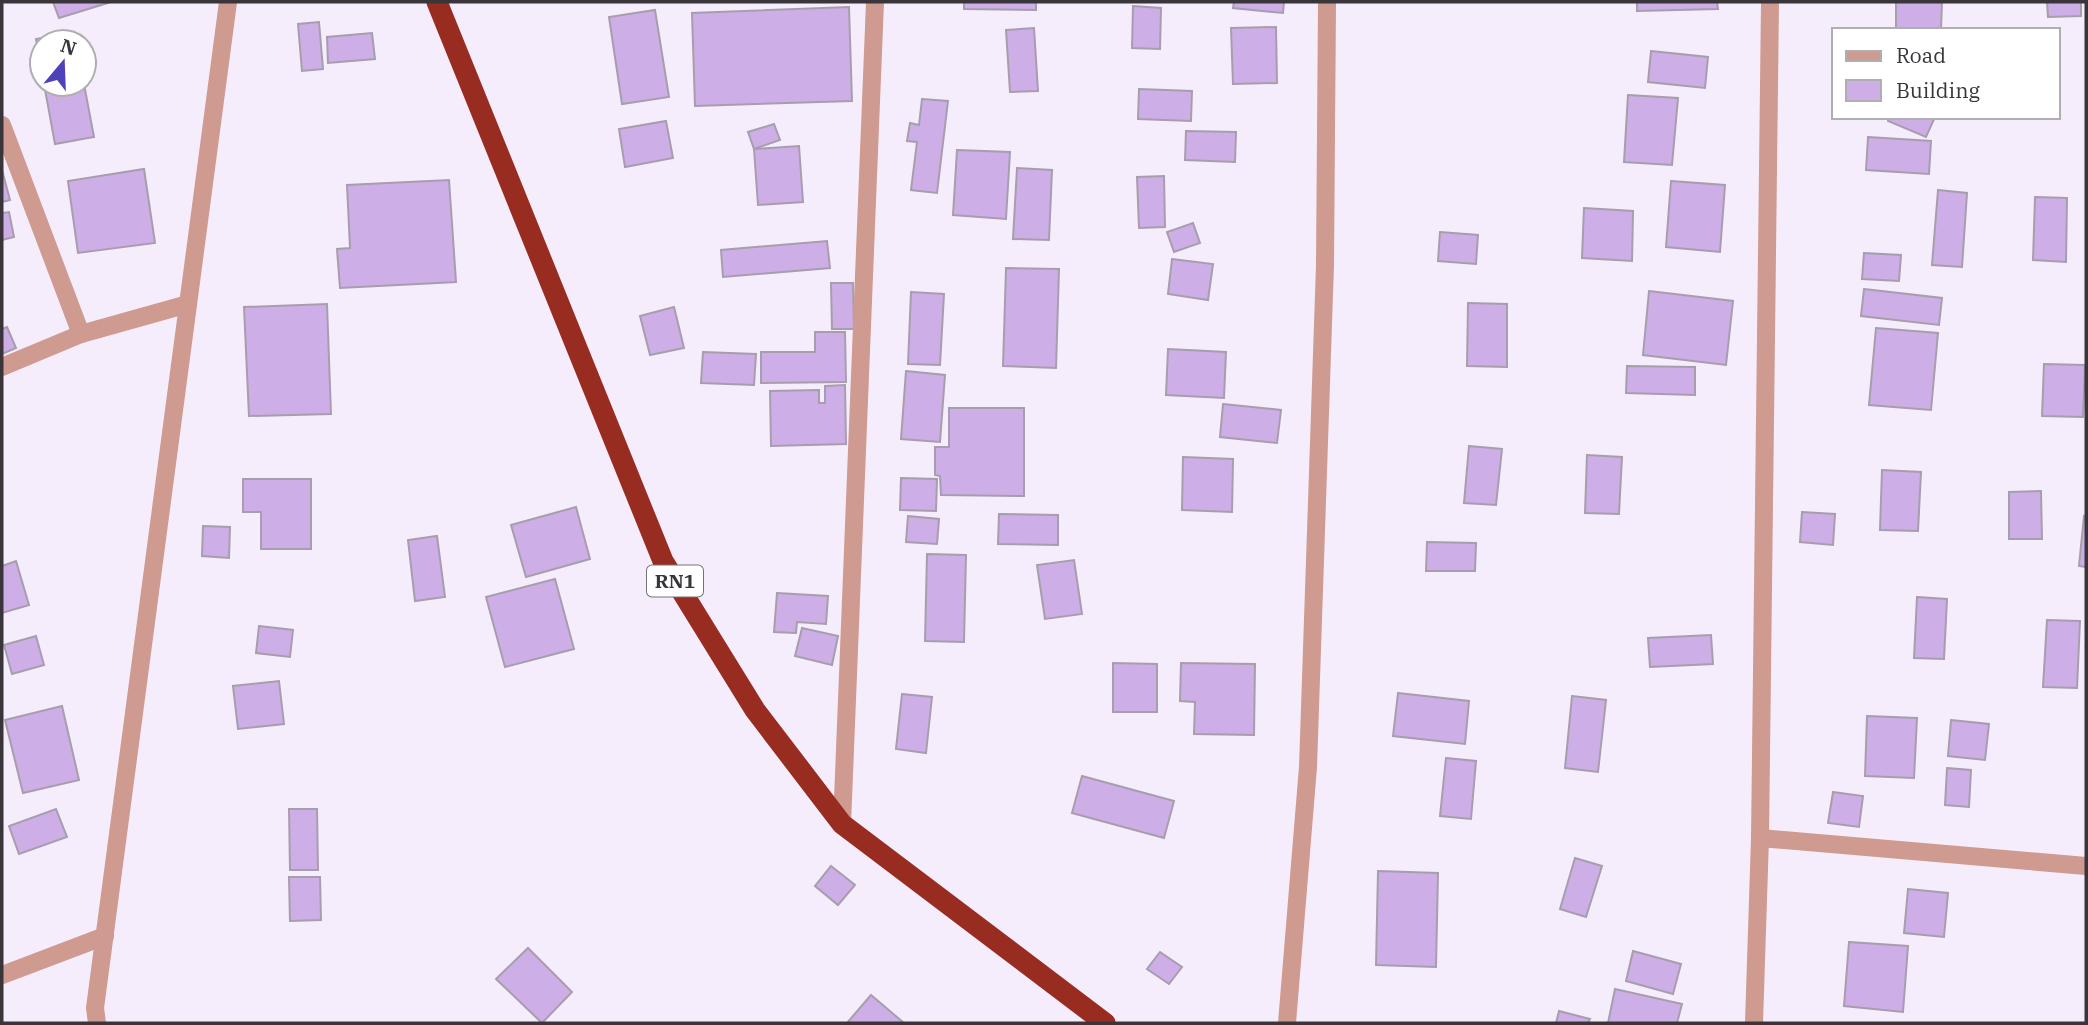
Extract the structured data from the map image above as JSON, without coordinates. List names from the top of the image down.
{
  "streets": {
    "highway": ["RN1"]
  },
  "legend": ["Road", "Building"],
  "north": "top"
}
